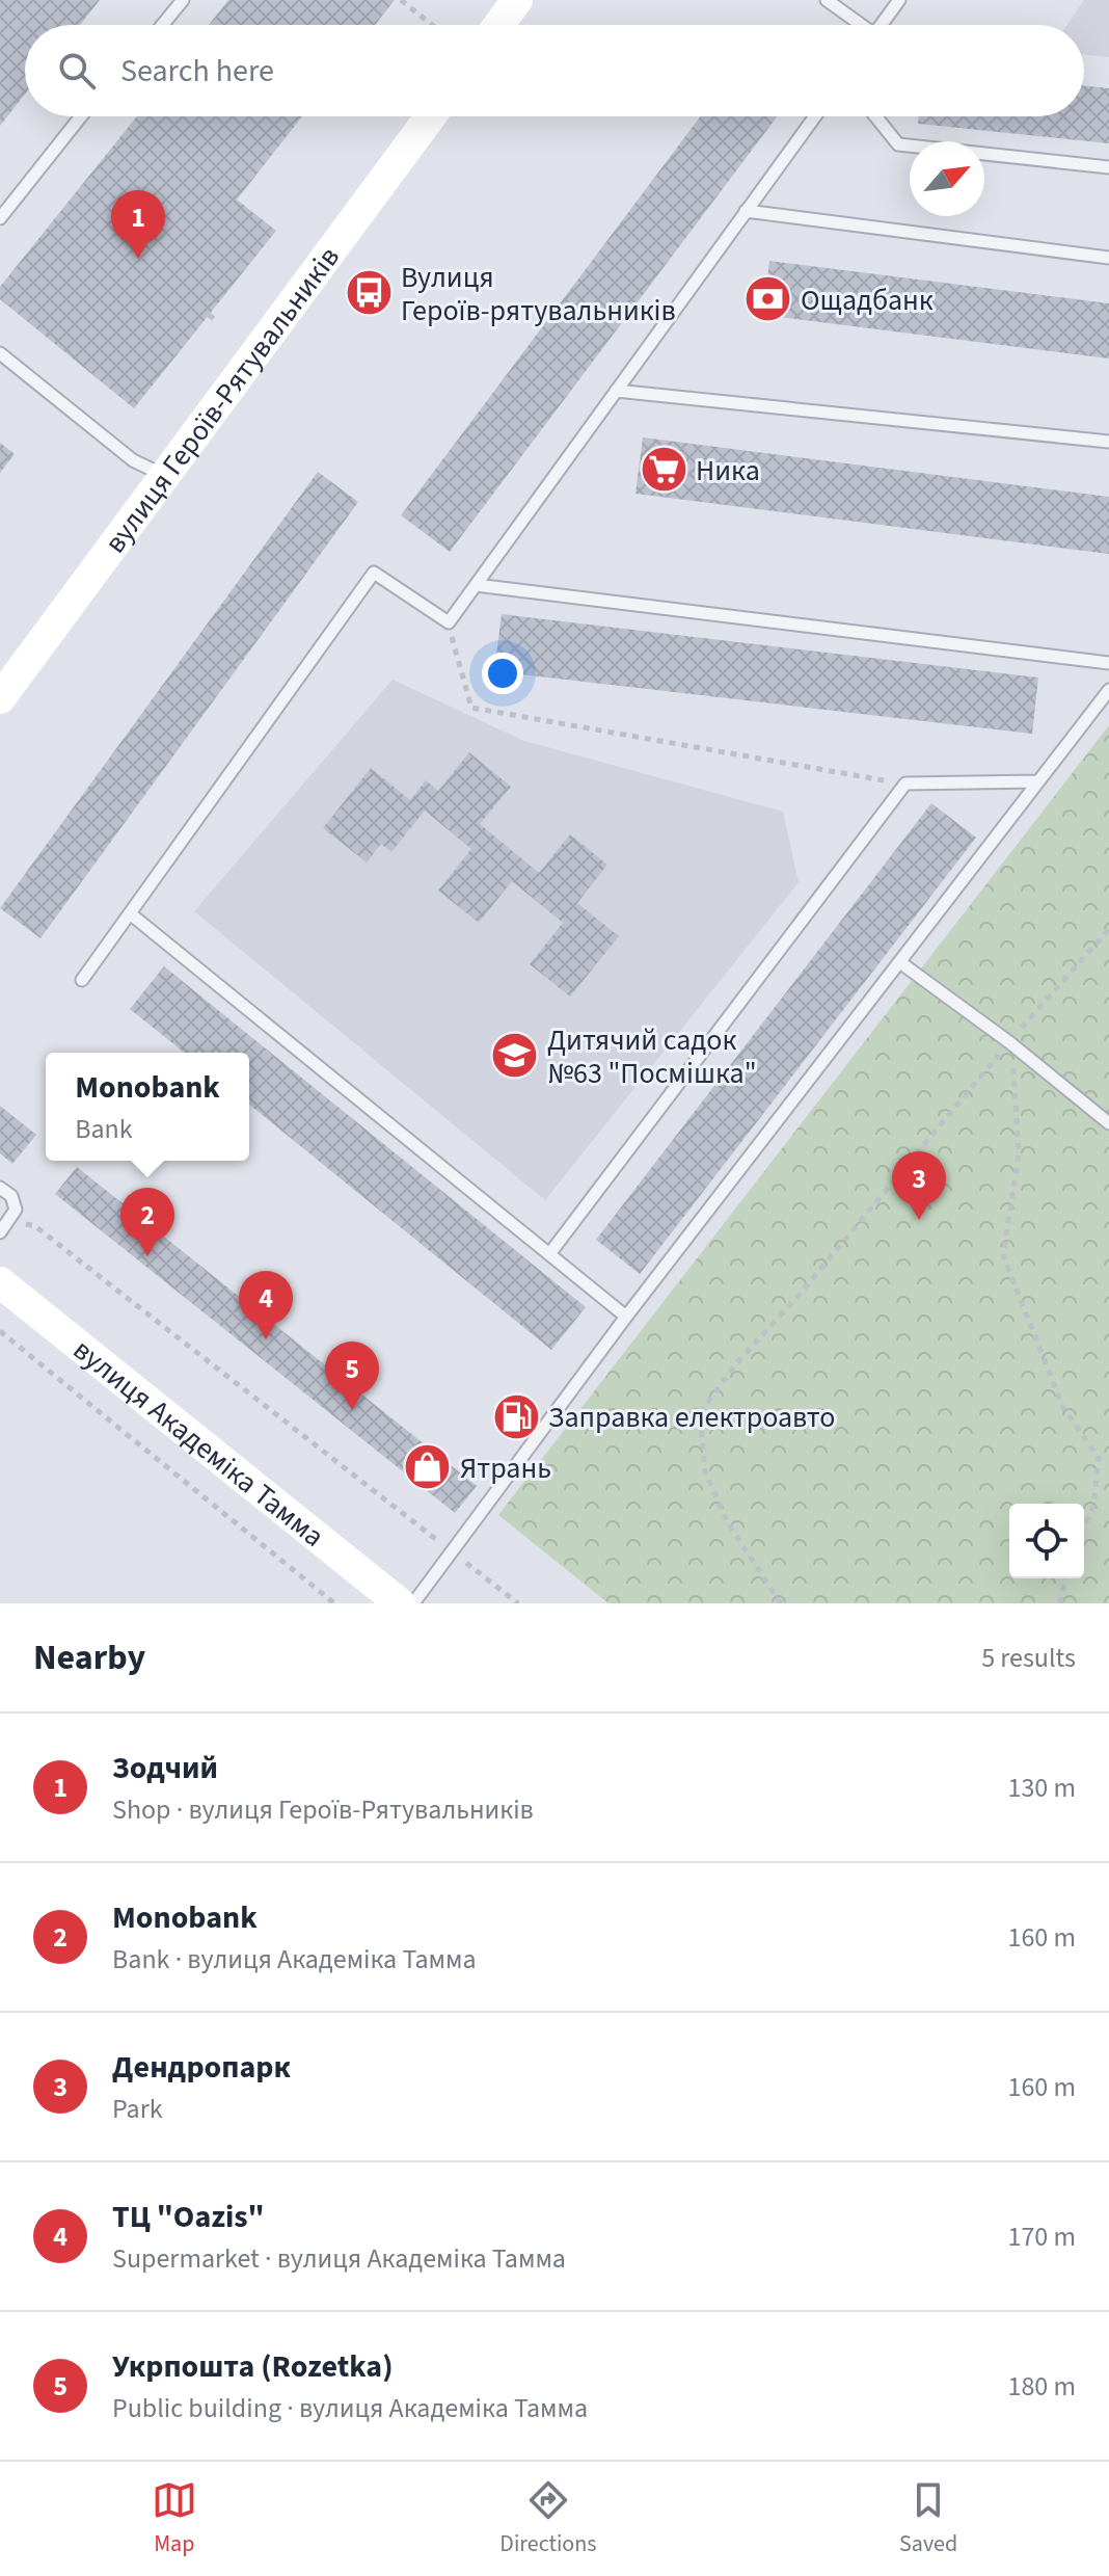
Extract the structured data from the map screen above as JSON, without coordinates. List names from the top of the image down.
{
  "streets": {
    "main road": ["вулиця Героїв-Рятувальників", "вулиця Академіка Тамма"]
  },
  "places": {
    "bus stop": ["Вулиця Героїв-рятувальників"],
    "bank": ["Ощадбанк"],
    "supermarket": ["Ника"],
    "school or university": ["Дитячий садок №63 \"Посмішка\""],
    "fuel station": ["Заправка електроавто"],
    "shop": ["Ятрань"]
  },
  "north": "top right",
  "page": {
    "search": "Search here",
    "pins": [
      "1",
      "3",
      "2",
      "4",
      "5"
    ],
    "popup": ["Monobank", "Bank"],
    "heading": ["Nearby", "5 results"],
    "list": [
      {
        "mark": "1",
        "name": "Зодчий",
        "note": "Shop · вулиця Героїв-Рятувальників",
        "value": "130 m"
      },
      {
        "mark": "2",
        "name": "Monobank",
        "note": "Bank · вулиця Академіка Тамма",
        "value": "160 m"
      },
      {
        "mark": "3",
        "name": "Дендропарк",
        "note": "Park",
        "value": "160 m"
      },
      {
        "mark": "4",
        "name": "ТЦ \"Oazis\"",
        "note": "Supermarket · вулиця Академіка Тамма",
        "value": "170 m"
      },
      {
        "mark": "5",
        "name": "Укрпошта (Rozetka)",
        "note": "Public building · вулиця Академіка Тамма",
        "value": "180 m"
      }
    ],
    "nav": ["Map", "Directions", "Saved"]
  }
}
